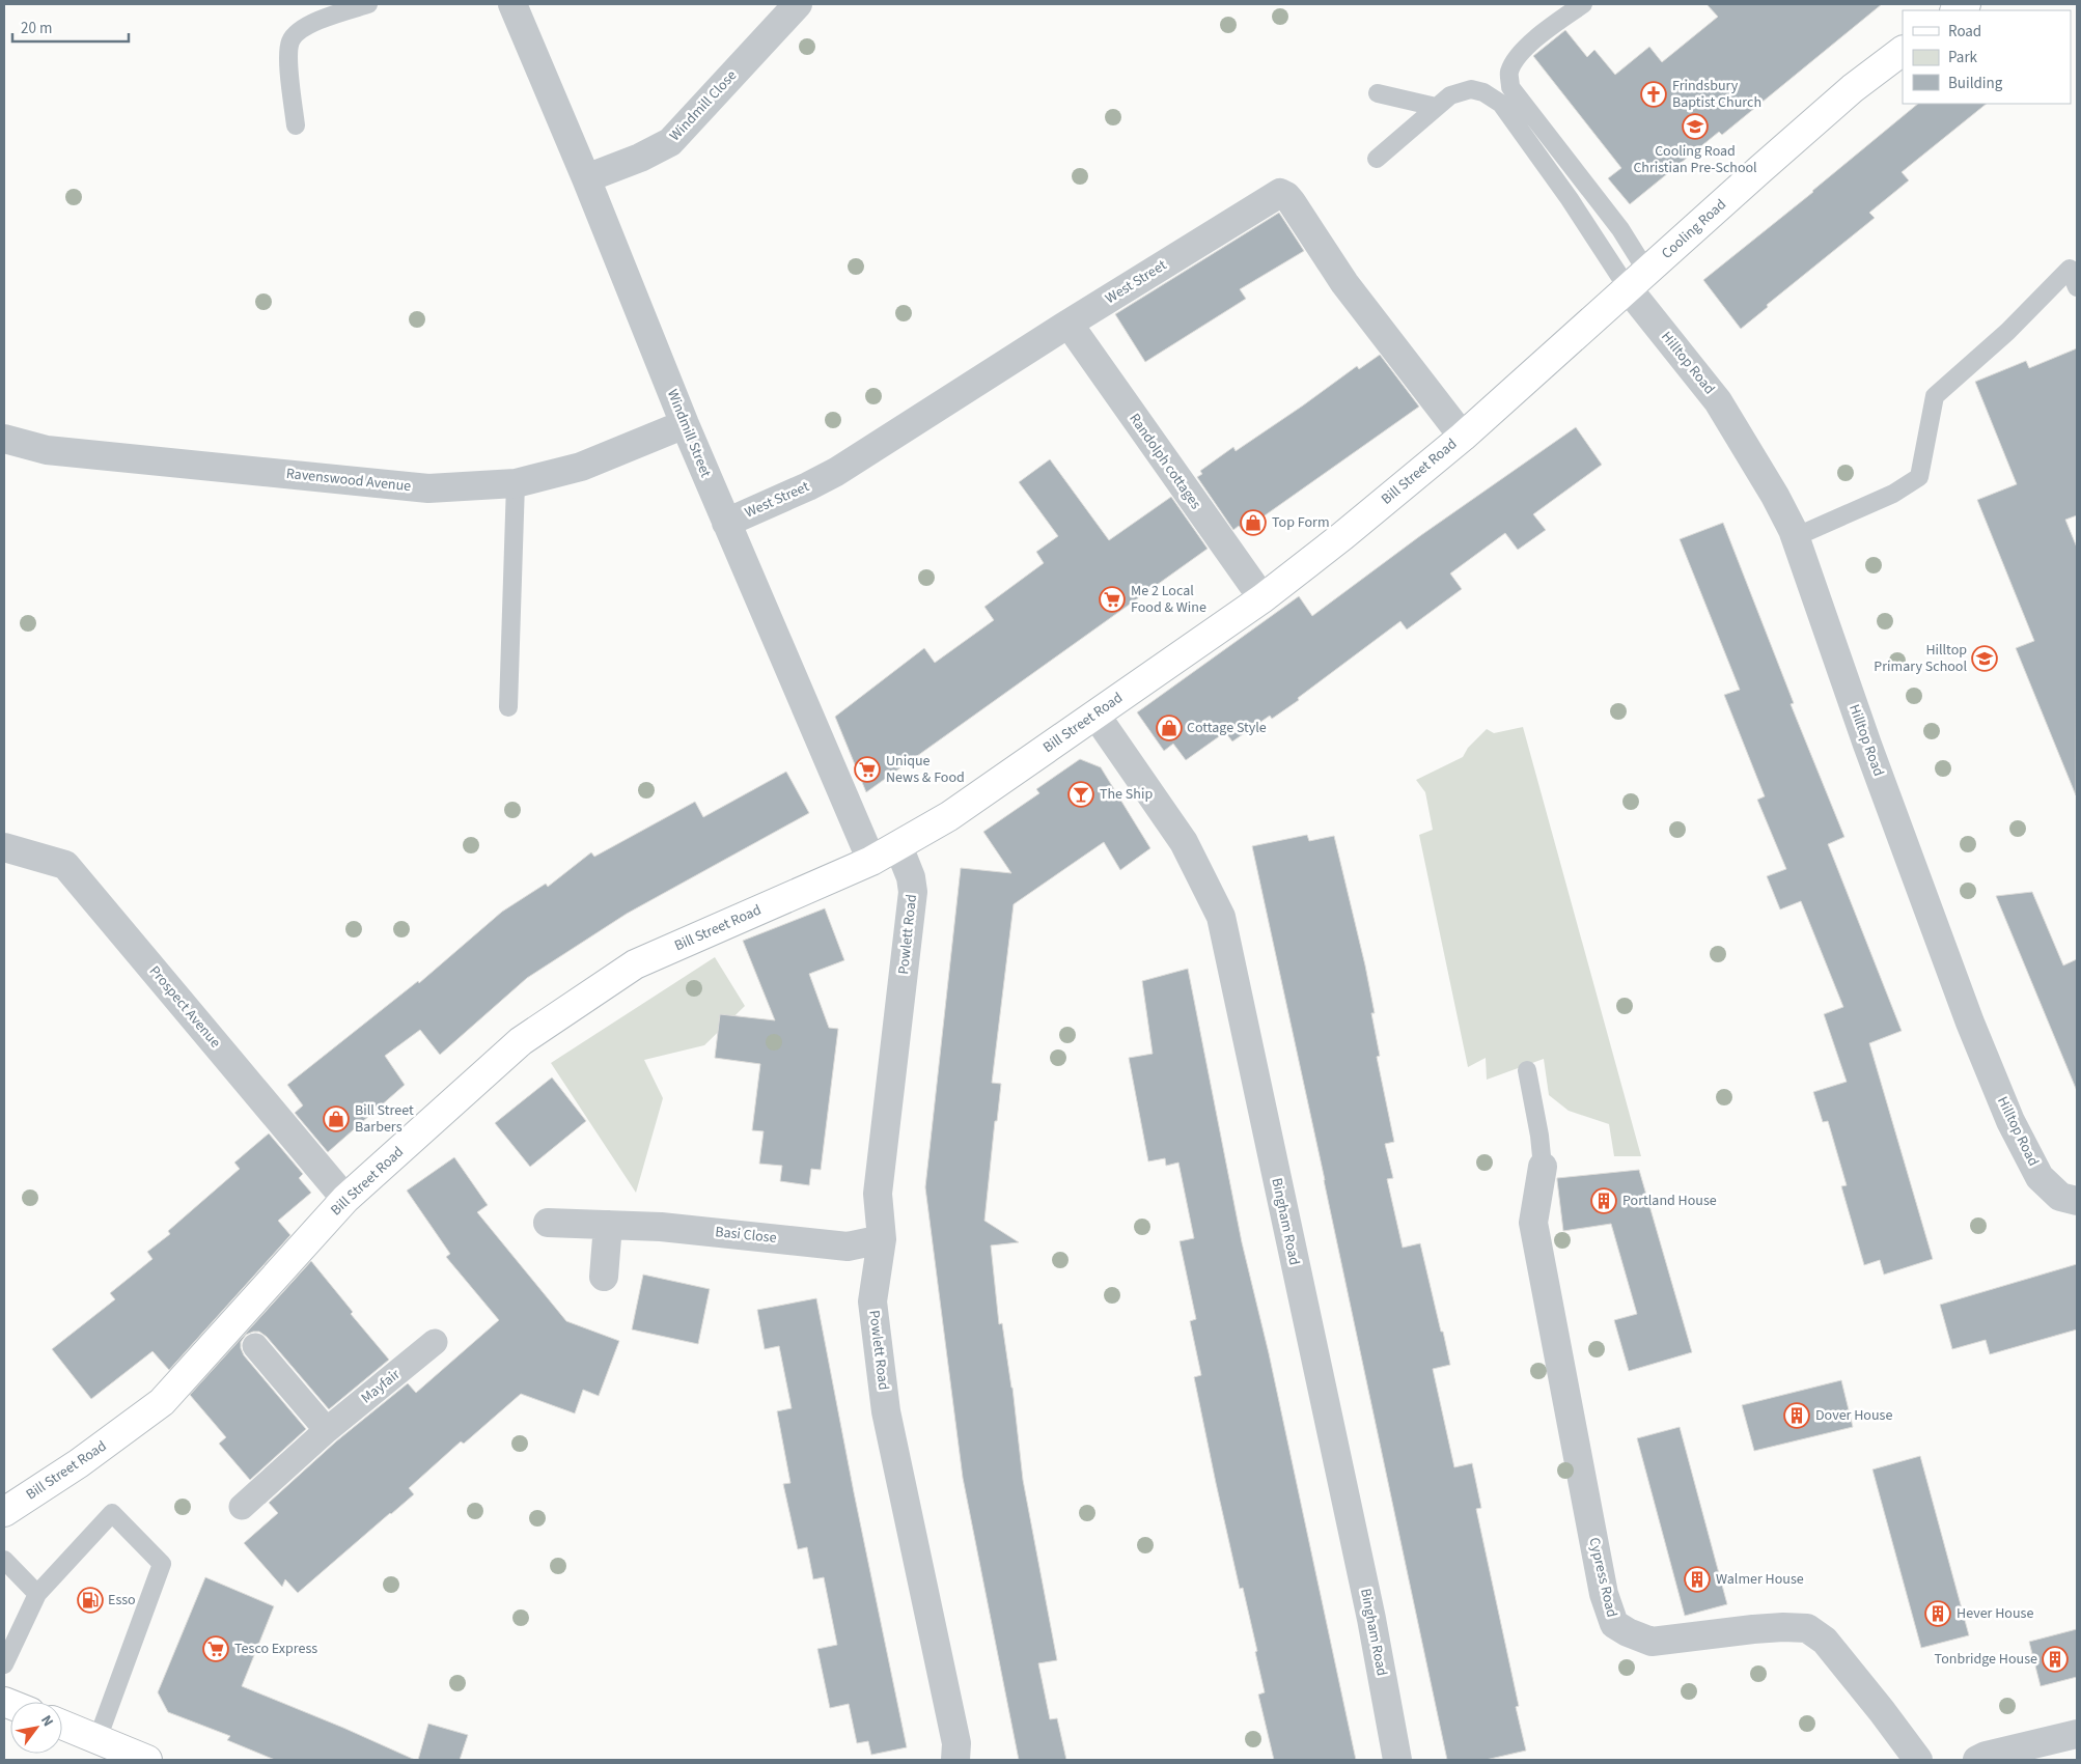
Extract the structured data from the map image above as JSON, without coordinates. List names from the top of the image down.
{
  "streets": {
    "main road": ["Cooling Road", "Bill Street Road"],
    "street": [
      "Windmill Close",
      "West Street",
      "Hilltop Road",
      "Windmill Street",
      "Randolph cottages",
      "Ravenswood Avenue",
      "Powlett Road",
      "Prospect Avenue",
      "Bingham Road",
      "Basi Close",
      "Mayfair",
      "Cypress Road"
    ]
  },
  "crossings": [
    ["Windmill Close", "Windmill Street"],
    ["Cooling Road", "Hilltop Road"],
    ["Cooling Road", "Bill Street Road"],
    ["West Street", "Windmill Street"],
    ["West Street", "Randolph cottages"],
    ["West Street", "Bill Street Road"],
    ["Windmill Street", "Bill Street Road"],
    ["Windmill Street", "Ravenswood Avenue"],
    ["Randolph cottages", "Bill Street Road"],
    ["Bill Street Road", "Powlett Road"],
    ["Bill Street Road", "Prospect Avenue"],
    ["Bill Street Road", "Bingham Road"],
    ["Powlett Road", "Basi Close"]
  ],
  "places": {
    "church": ["Frindsbury Baptist Church"],
    "school or university": ["Cooling Road Christian Pre-School", "Hilltop Primary School"],
    "shop": ["Top Form", "Cottage Style", "Bill Street Barbers"],
    "supermarket": ["Me 2 Local Food & Wine", "Unique News & Food", "Tesco Express"],
    "bar": ["The Ship"],
    "building": [
      "Portland House",
      "Dover House",
      "Walmer House",
      "Hever House",
      "Tonbridge House"
    ],
    "fuel station": ["Esso"]
  },
  "legend": ["Road", "Park", "Building"],
  "scale_bar": "20 m",
  "north": "top right"
}
